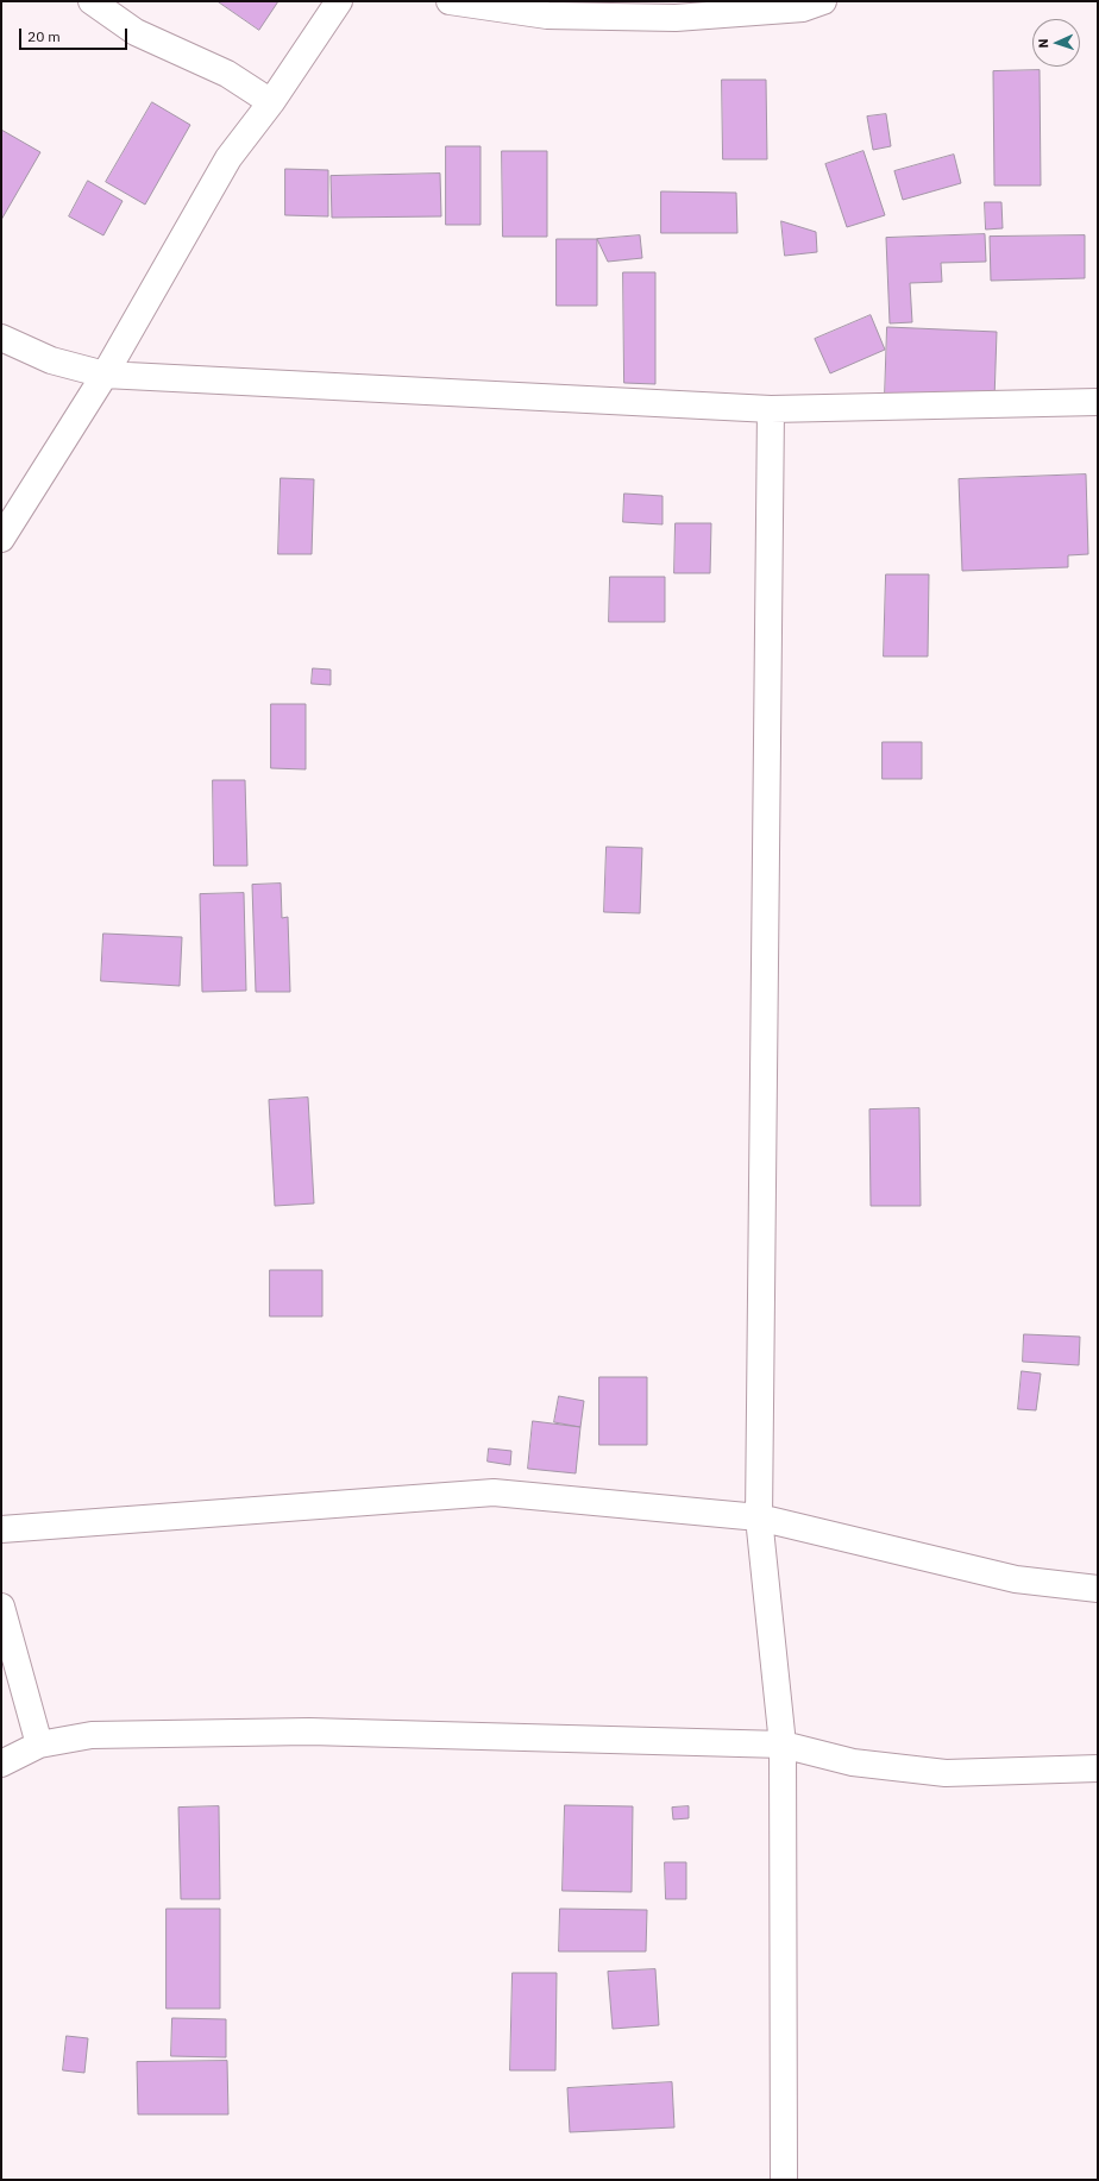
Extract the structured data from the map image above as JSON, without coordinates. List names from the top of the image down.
{
  "scale_bar": "20 m",
  "north": "left"
}
